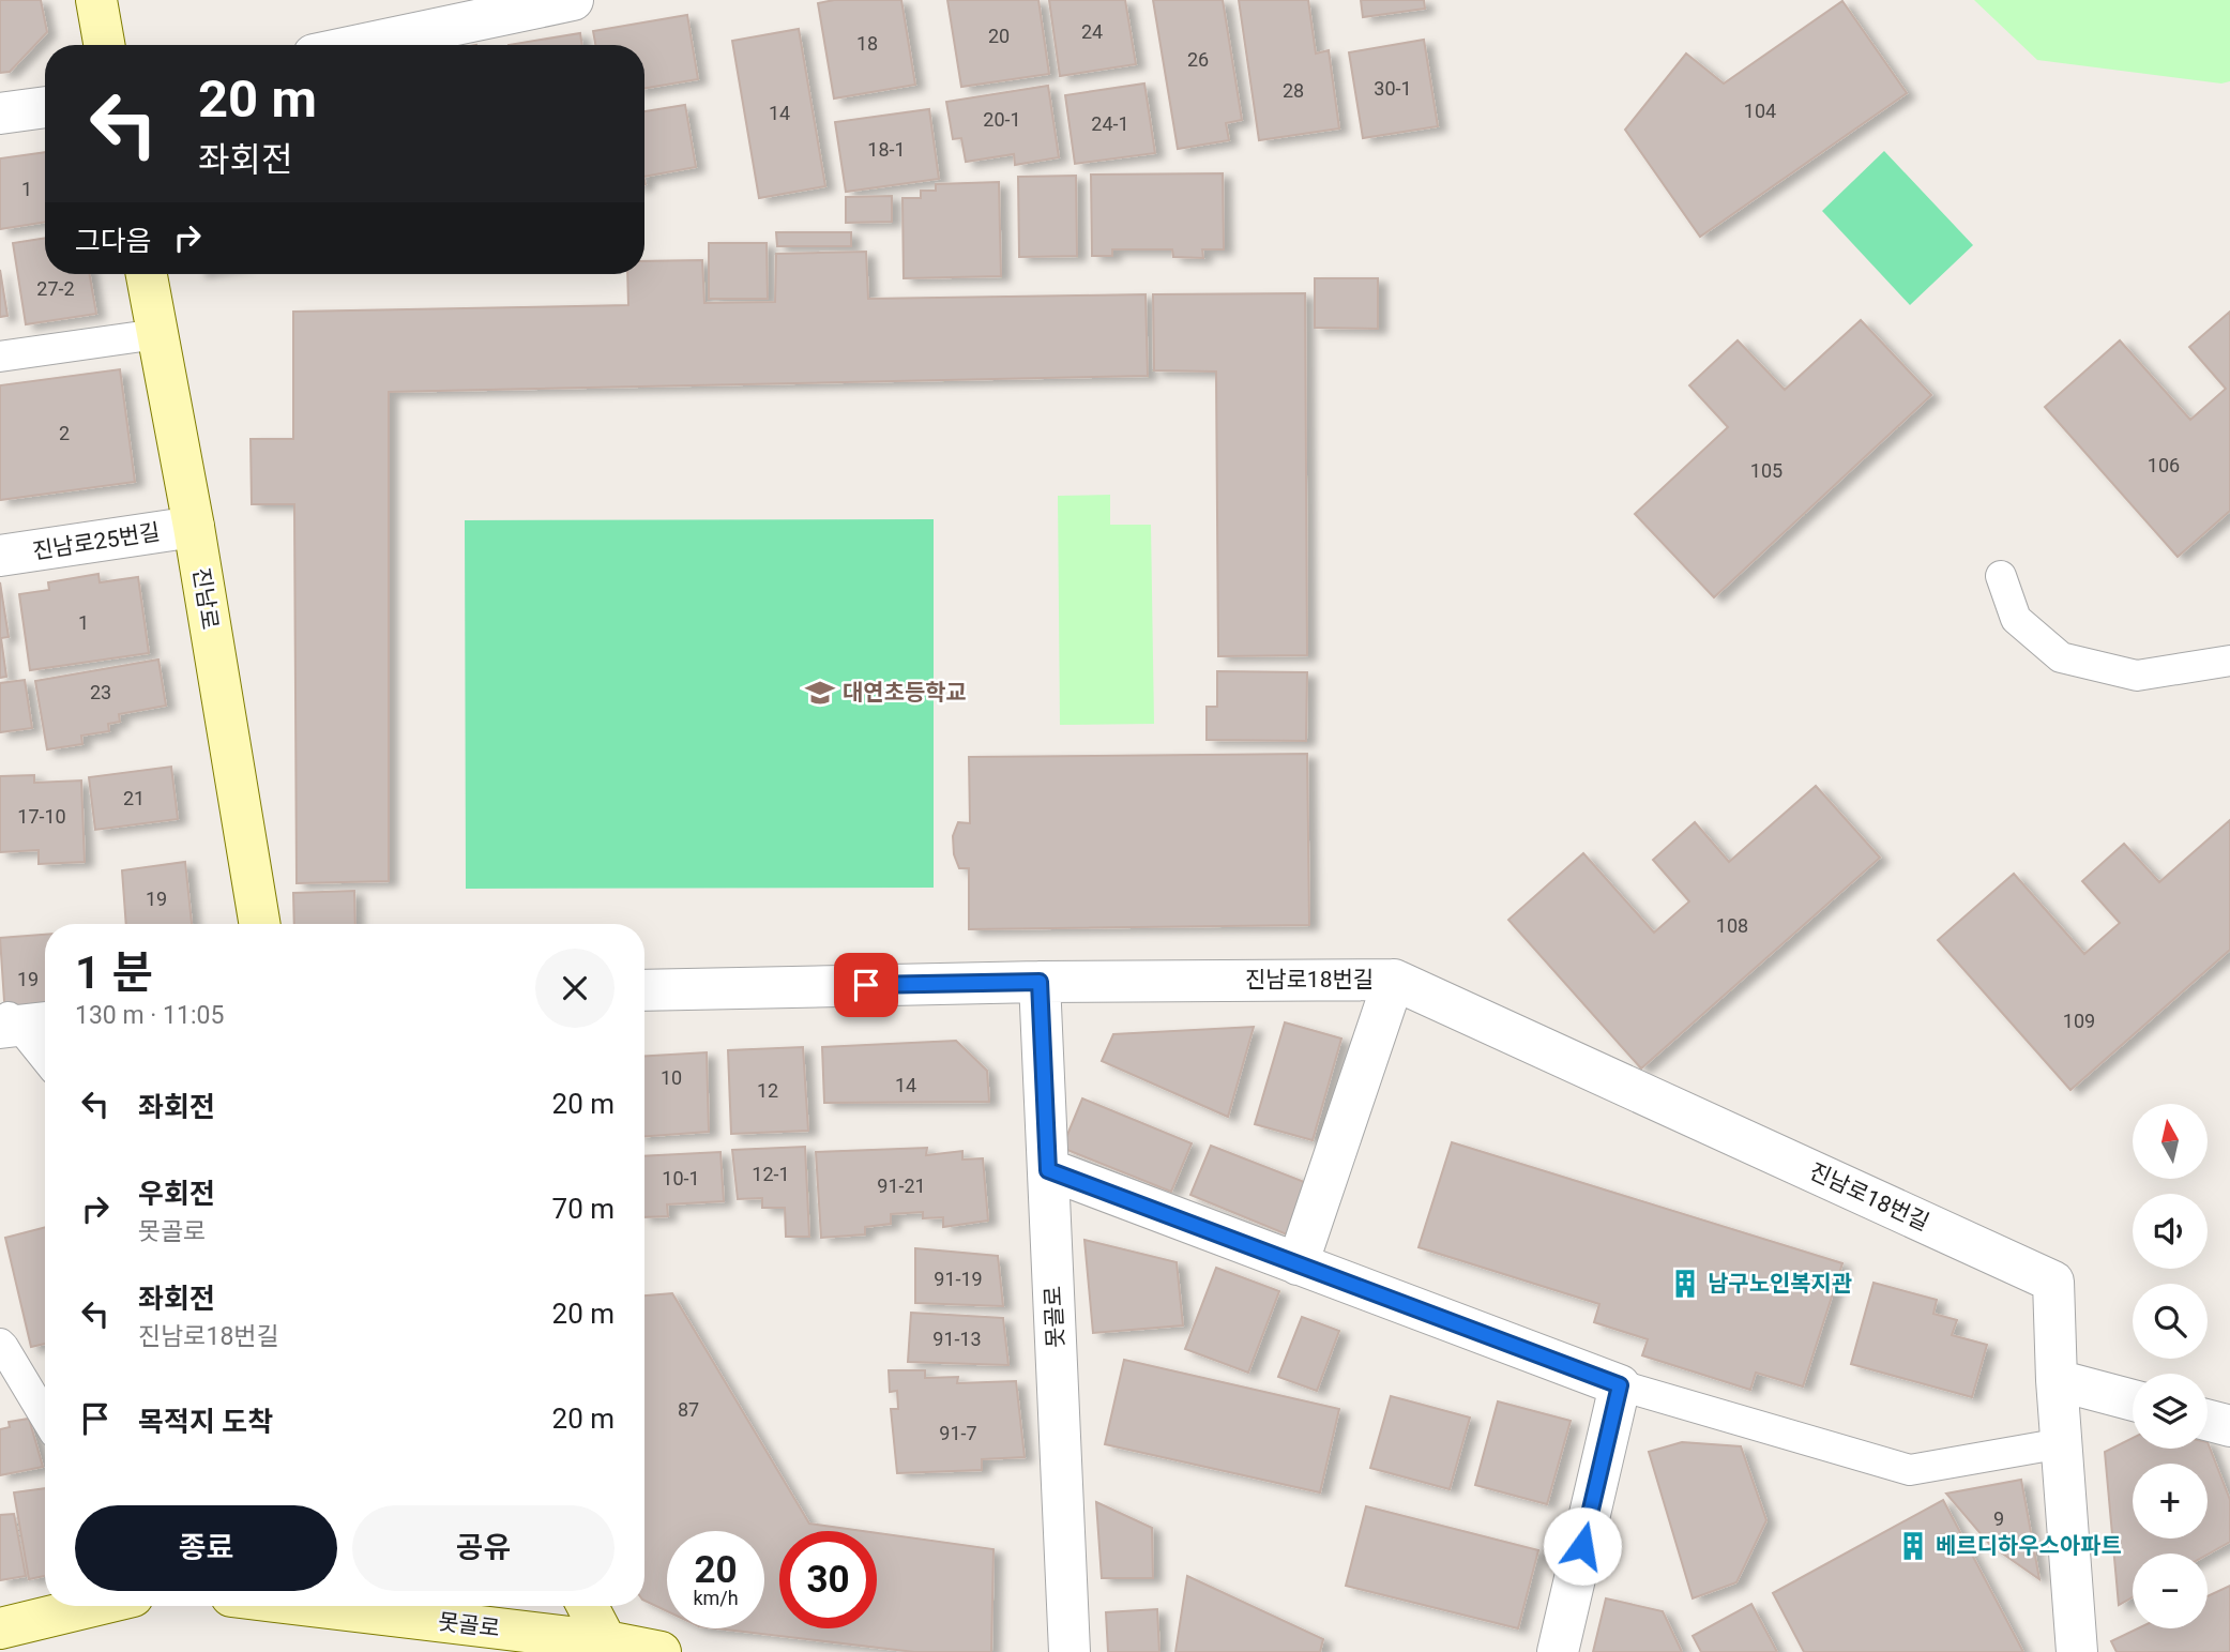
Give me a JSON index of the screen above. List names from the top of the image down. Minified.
{"streets":{"main road":["진남로","못골로"],"street":["진남로25번길","진남로18번길"]},"crossings":[["진남로25번길","진남로"],["진남로18번길","못골로"]],"places":{"school or university":["대연초등학교"],"building":["남구노인복지관","베르디하우스아파트"]},"house_numbers":["24","20","18","26","30-1","28","104","14","20-1","24-1","18-1","1","27-2","2","106","105","1","23","21","17-10","19","108","19","109","10","14","12","12-1","10-1","91-21","91-19","91-13","87","91-7","9"],"north":"top","page":{"turn":["20 m","좌회전"],"then":"그다음","heading":["1 분","130 m · 11:05"],"list":[{"name":"좌회전","value":"20 m"},{"name":"우회전","note":"못골로","value":"70 m"},{"name":"좌회전","note":"진남로18번길","value":"20 m"},{"name":"목적지 도착","value":"20 m"}],"map_buttons":["+","−"],"buttons":["종료","공유"],"speed":"20 km/h","limit":"30"}}
